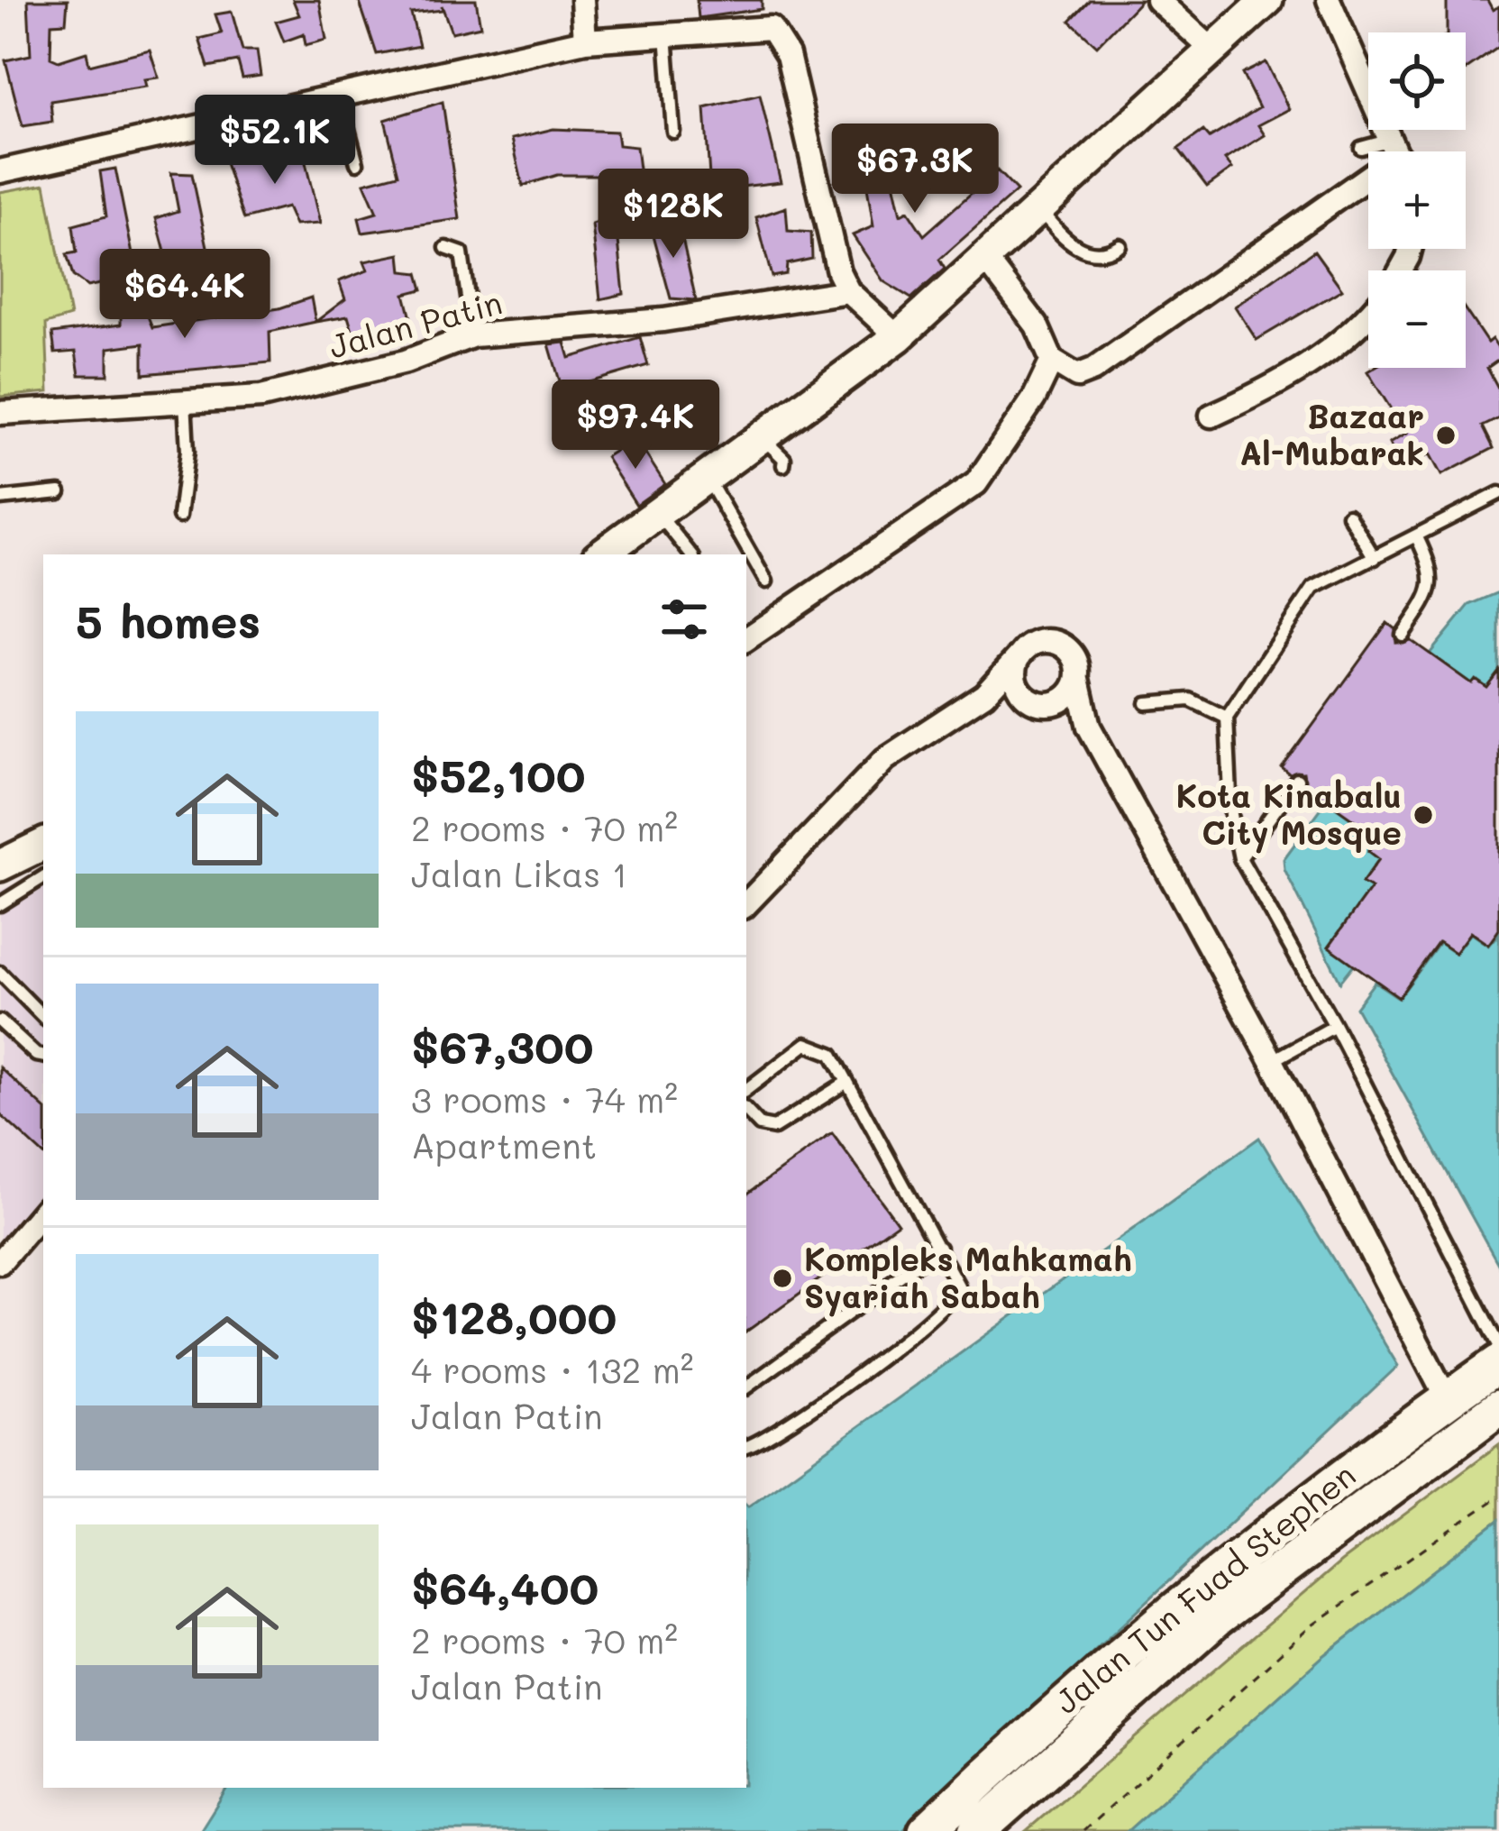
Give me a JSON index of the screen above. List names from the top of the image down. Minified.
{"streets":{"highway":["Jalan Tun Fuad Stephen"],"street":["Jalan Patin"]},"places":["Bazaar Al-Mubarak","Kota Kinabalu City Mosque","Kompleks Mahkamah Syariah Sabah"],"page":{"map_buttons":["+","−"],"price":["$52.1K","$67.3K","$128K","$64.4K","$97.4K"],"heading":"5 homes","list":[{"name":"$52,100","note":"2 rooms · 70 m² · Jalan Likas 1"},{"name":"$67,300","note":"3 rooms · 74 m² · Apartment"},{"name":"$128,000","note":"4 rooms · 132 m² · Jalan Patin"},{"name":"$64,400","note":"2 rooms · 70 m² · Jalan Patin"}]}}
